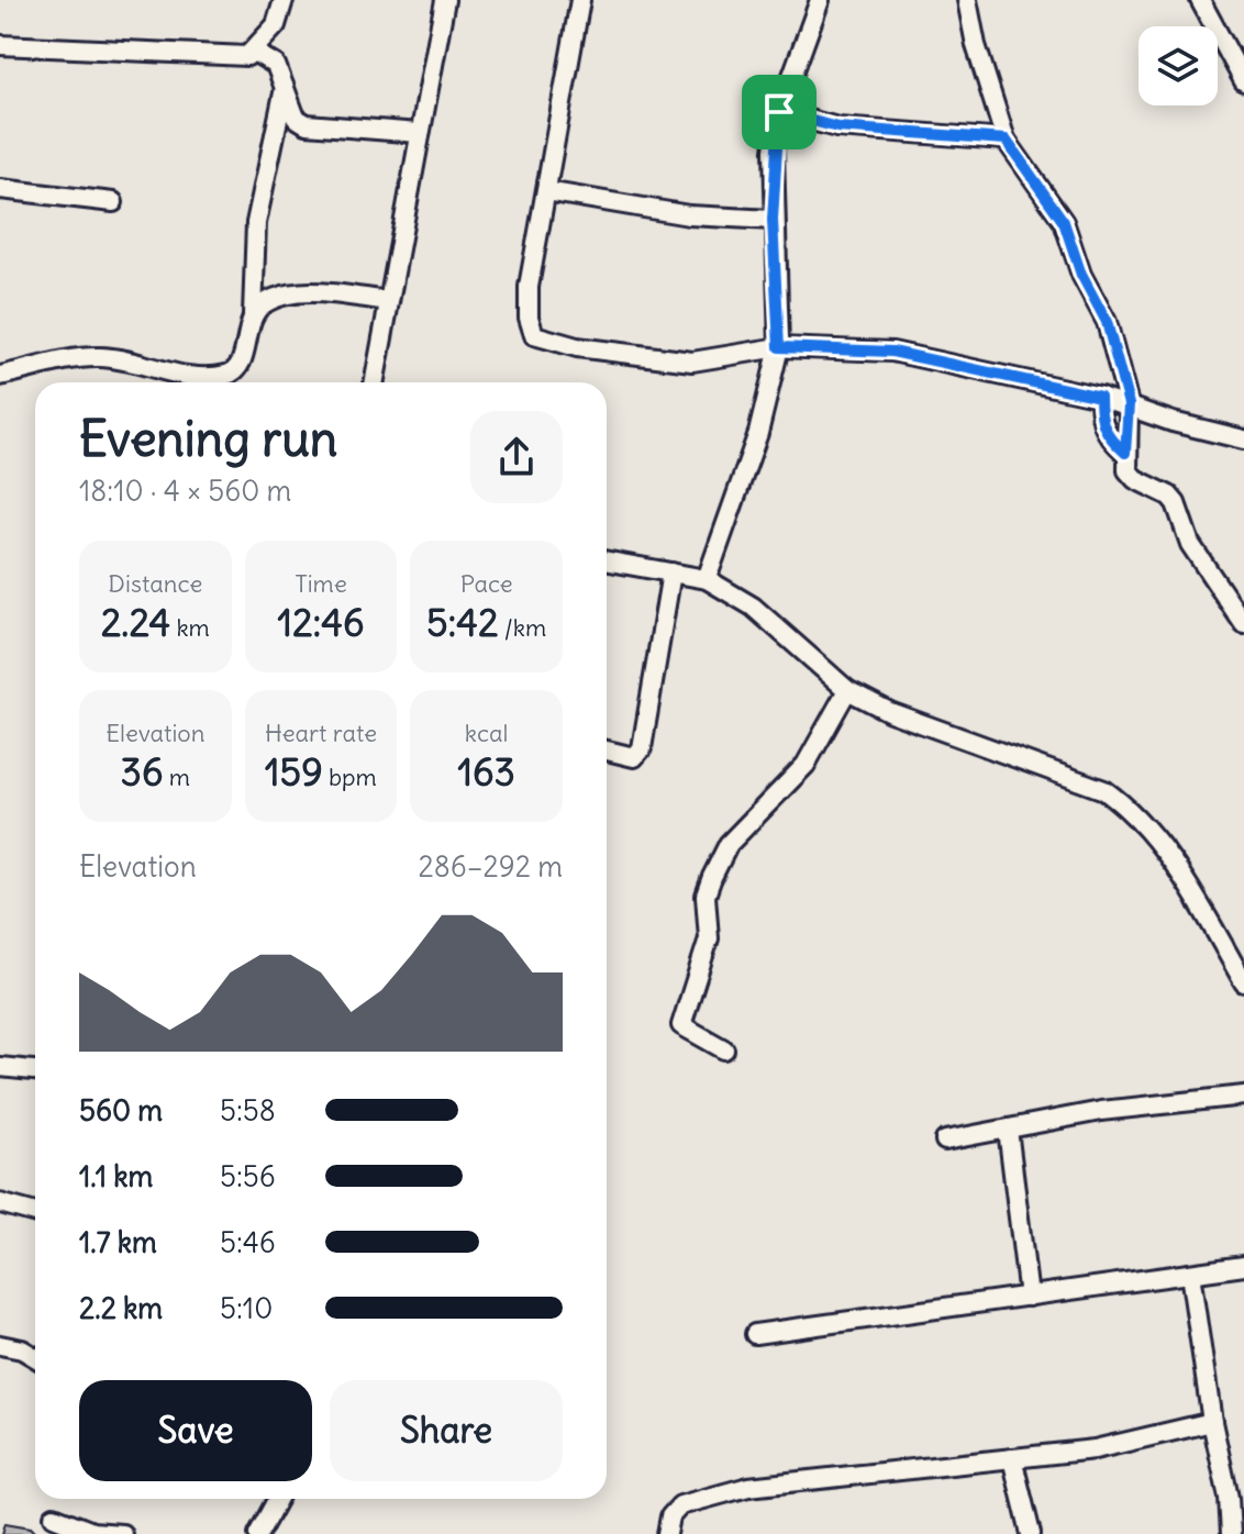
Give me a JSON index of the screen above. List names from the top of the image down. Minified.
{"page":{"heading":["Evening run","18:10 · 4 × 560 m"],"stats":[["Distance","2.24 km"],["Time","12:46"],["Pace","5:42 /km"],["Elevation","36 m"],["Heart rate","159 bpm"],["kcal","163"]],"chart":["Elevation","286–292 m"],"list":[{"name":"560 m","note":"5:58"},{"name":"1.1 km","note":"5:56"},{"name":"1.7 km","note":"5:46"},{"name":"2.2 km","note":"5:10"}],"buttons":["Save","Share"]}}
